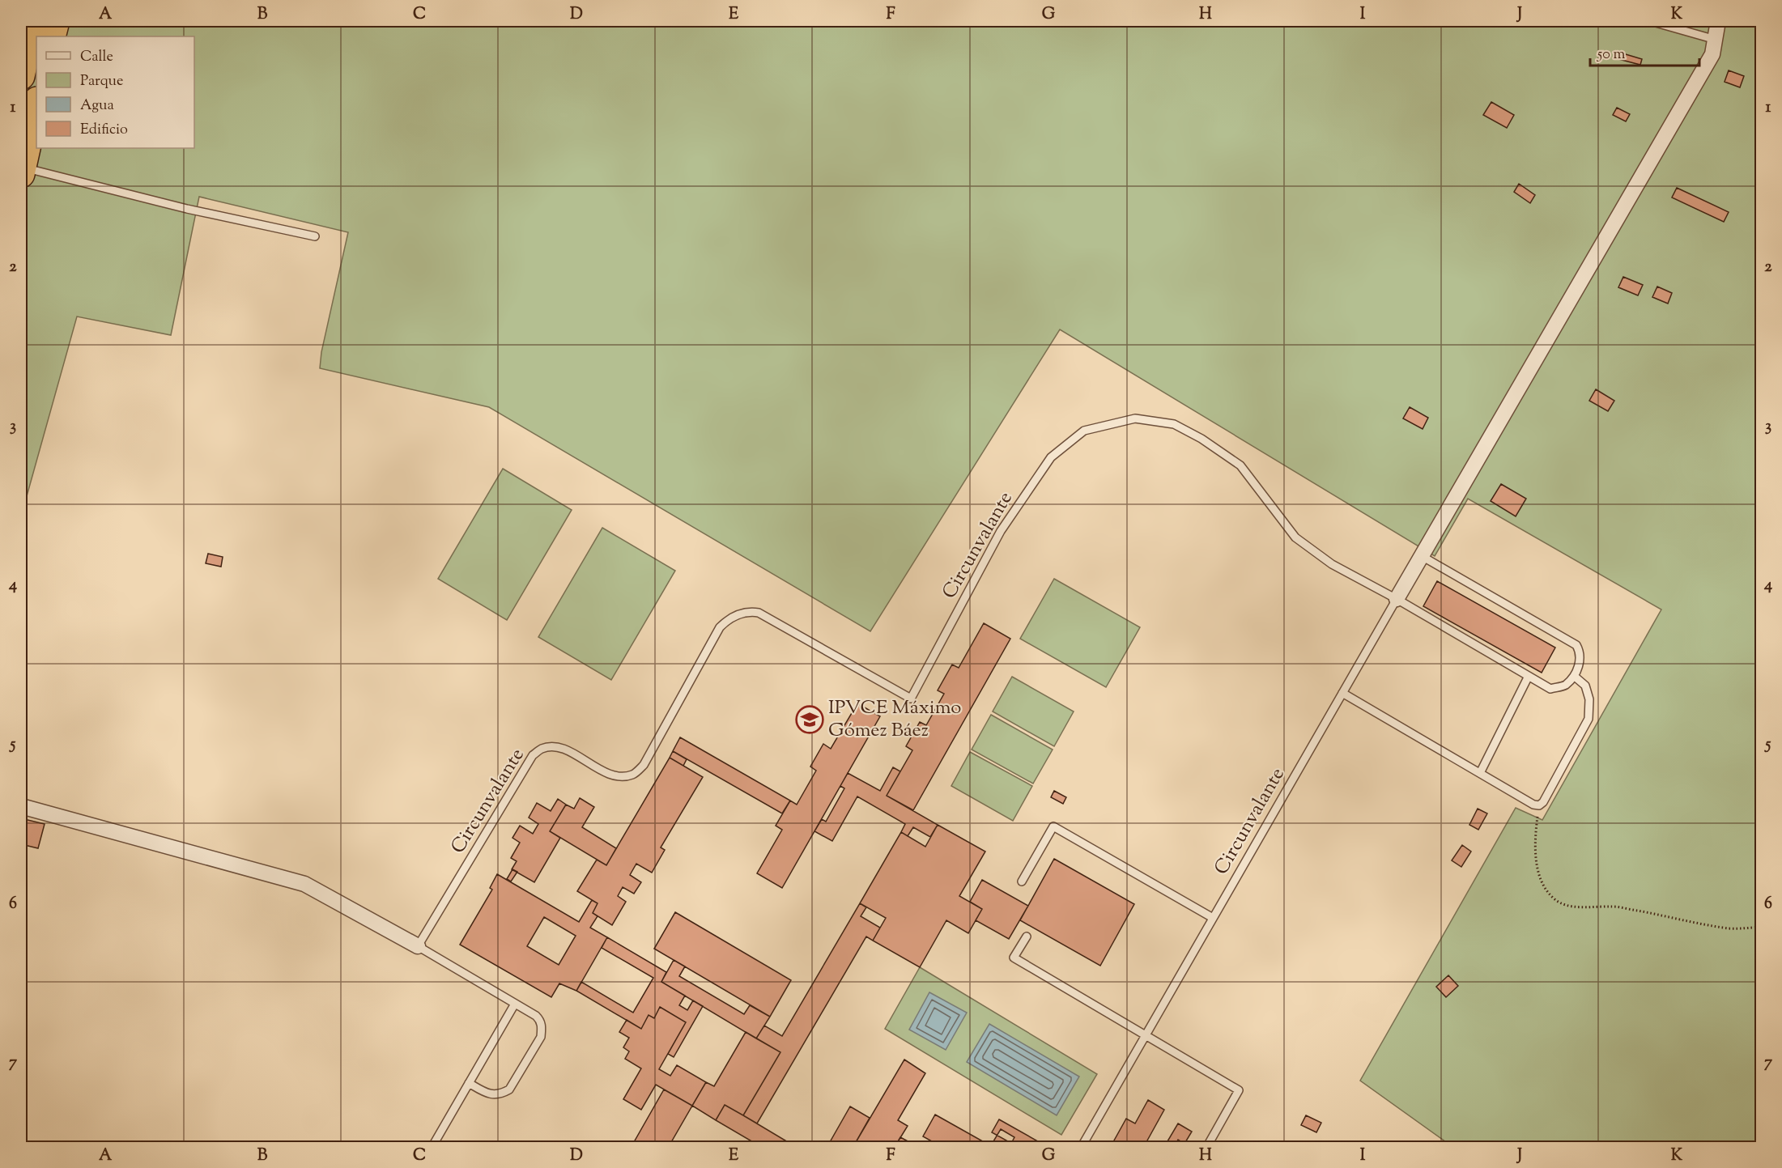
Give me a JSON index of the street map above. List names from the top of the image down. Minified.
{"streets":{"lane":["Circunvalante"]},"places":{"school or university":["IPVCE Máximo Gómez Báez"]},"legend":["Calle","Parque","Agua","Edificio"],"scale_bar":"50 m","grid":{"columns":["A","B","C","D","E","F","G","H","I","J","K"],"rows":["1","2","3","4","5","6","7"]}}
